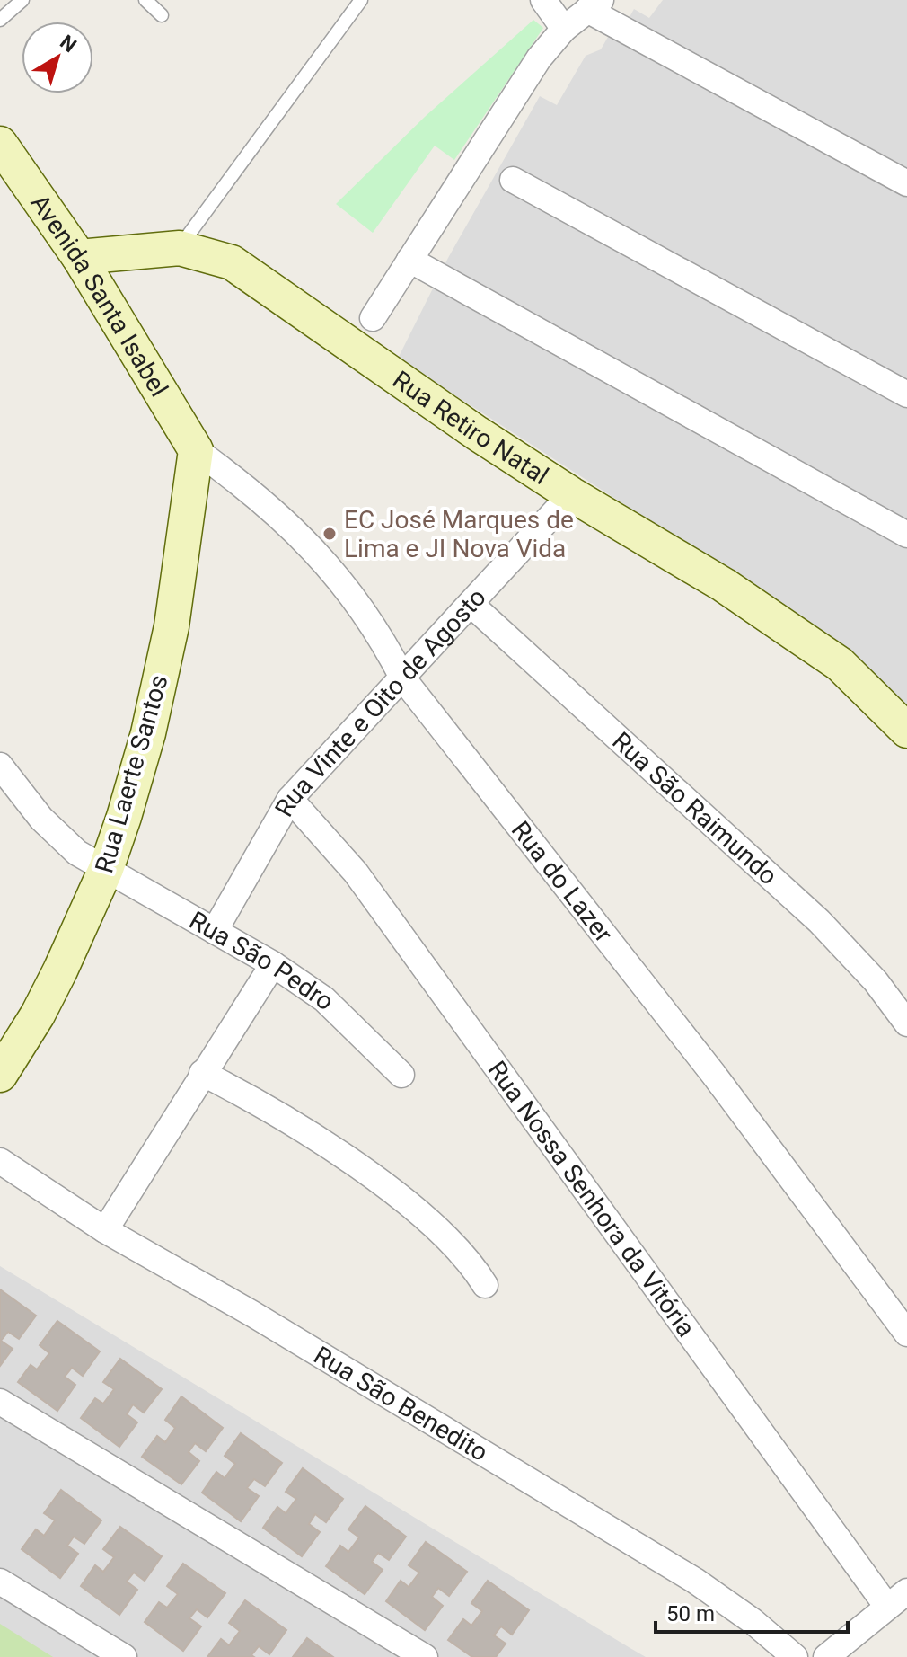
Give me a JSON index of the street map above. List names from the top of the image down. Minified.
{"streets":{"street":["Avenida Santa Isabel","Rua Retiro Natal","Rua Vinte e Oito de Agosto","Rua Laerte Santos","Rua São Raimundo","Rua do Lazer","Rua São Pedro","Rua Nossa Senhora da Vitória","Rua São Benedito"]},"crossings":[["Avenida Santa Isabel","Rua Retiro Natal"],["Avenida Santa Isabel","Rua Laerte Santos"],["Avenida Santa Isabel","Rua do Lazer"],["Rua Retiro Natal","Rua Vinte e Oito de Agosto"],["Rua Vinte e Oito de Agosto","Rua São Raimundo"],["Rua Vinte e Oito de Agosto","Rua do Lazer"],["Rua Vinte e Oito de Agosto","Rua São Pedro"],["Rua Vinte e Oito de Agosto","Rua Nossa Senhora da Vitória"],["Rua Laerte Santos","Rua do Lazer"],["Rua Laerte Santos","Rua São Pedro"]],"places":["EC José Marques de Lima e JI Nova Vida"],"scale_bar":"50 m","north":"top right"}
